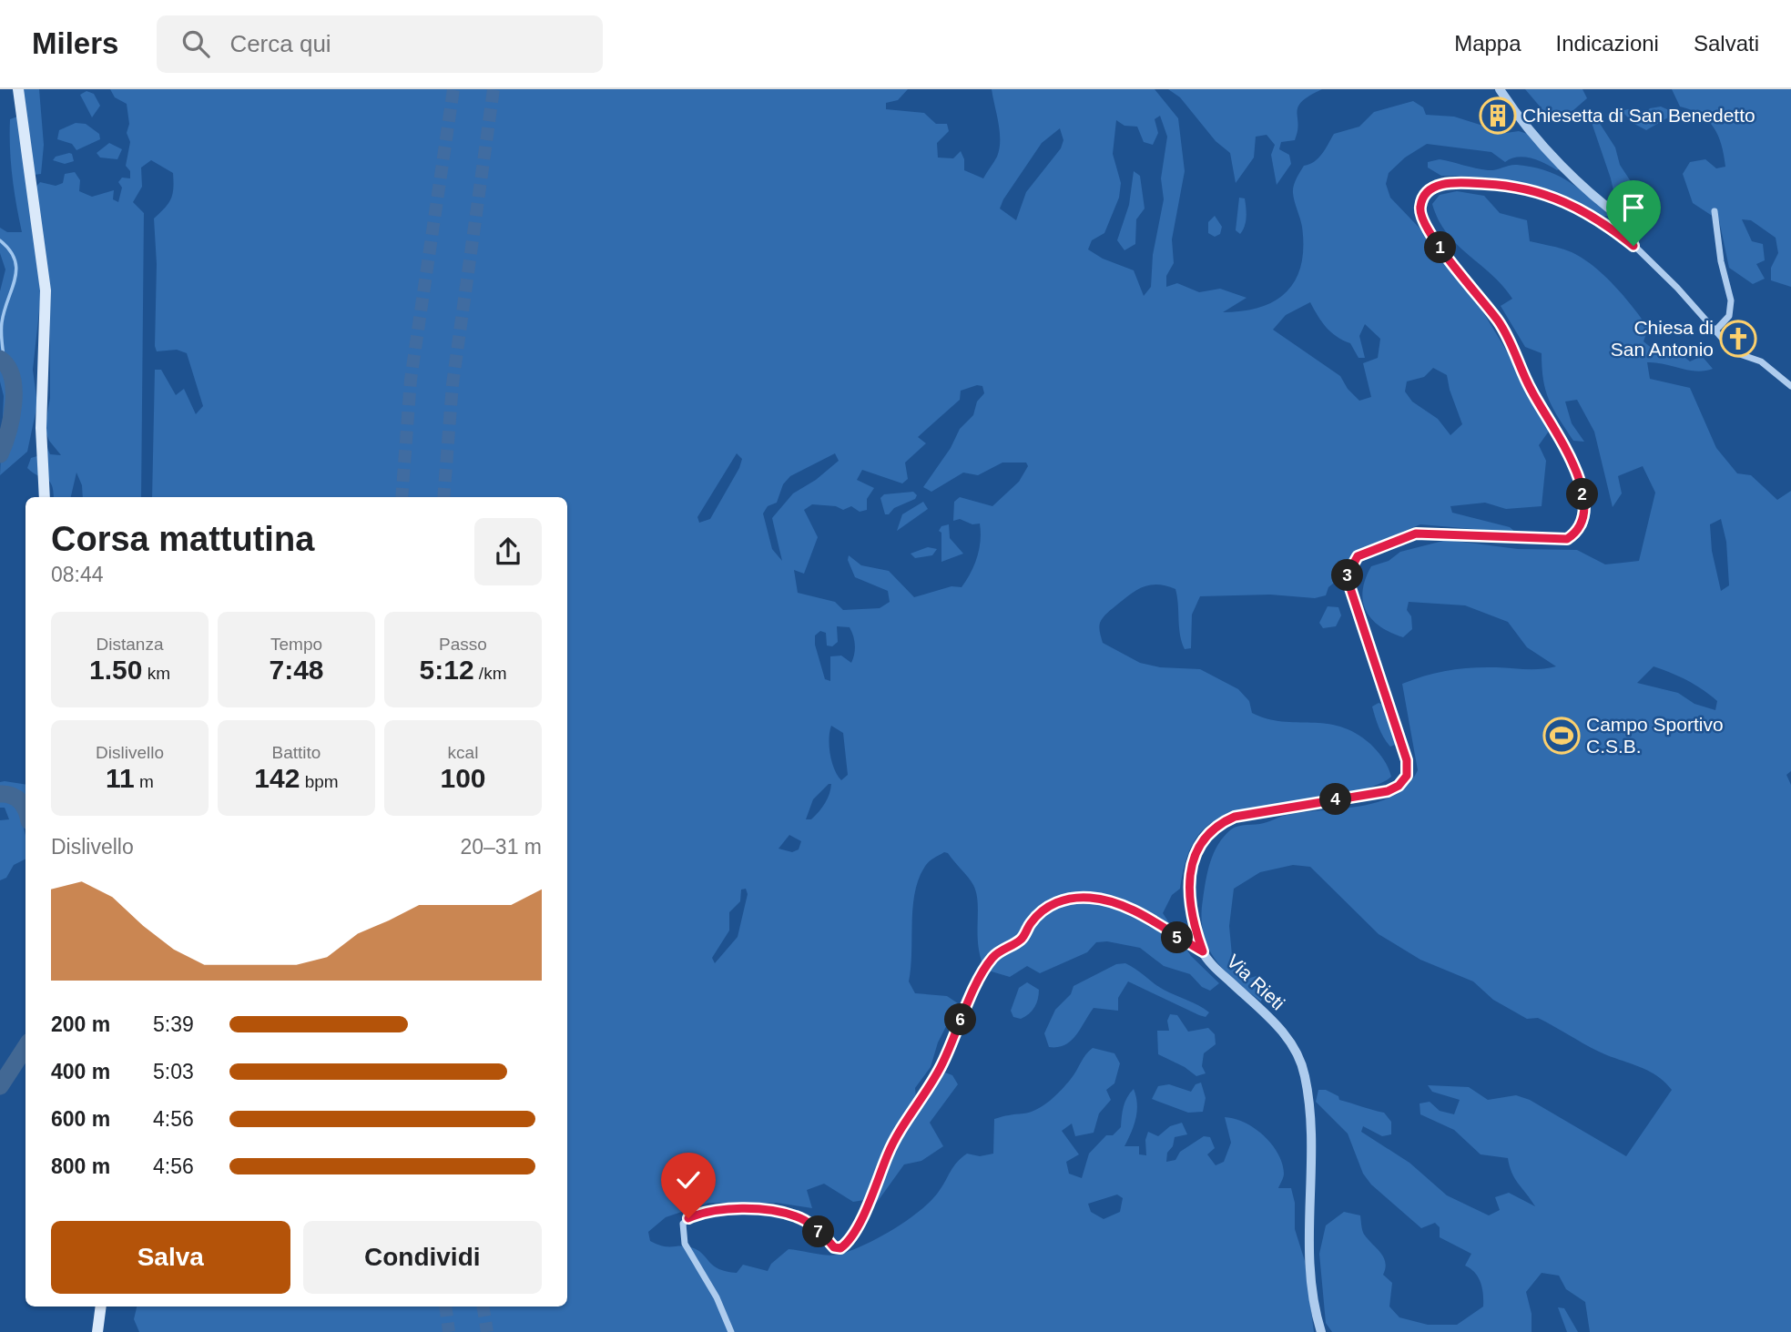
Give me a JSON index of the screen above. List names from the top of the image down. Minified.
{"streets":{"street":["Via Rieti"]},"places":{"building":["Chiesetta di San Benedetto"],"church":["Chiesa di San Antonio"],"sports":["Campo Sportivo C.S.B."]},"page":{"header":"Milers","search":"Cerca qui","nav":["Mappa","Indicazioni","Salvati"],"pins":["1","2","3","4","5","6","7"],"heading":["Corsa mattutina","08:44"],"stats":[["Distanza","1.50 km"],["Tempo","7:48"],["Passo","5:12 /km"],["Dislivello","11 m"],["Battito","142 bpm"],["kcal","100"]],"chart":["Dislivello","20–31 m"],"list":[{"name":"200 m","note":"5:39"},{"name":"400 m","note":"5:03"},{"name":"600 m","note":"4:56"},{"name":"800 m","note":"4:56"}],"buttons":["Salva","Condividi"]}}
